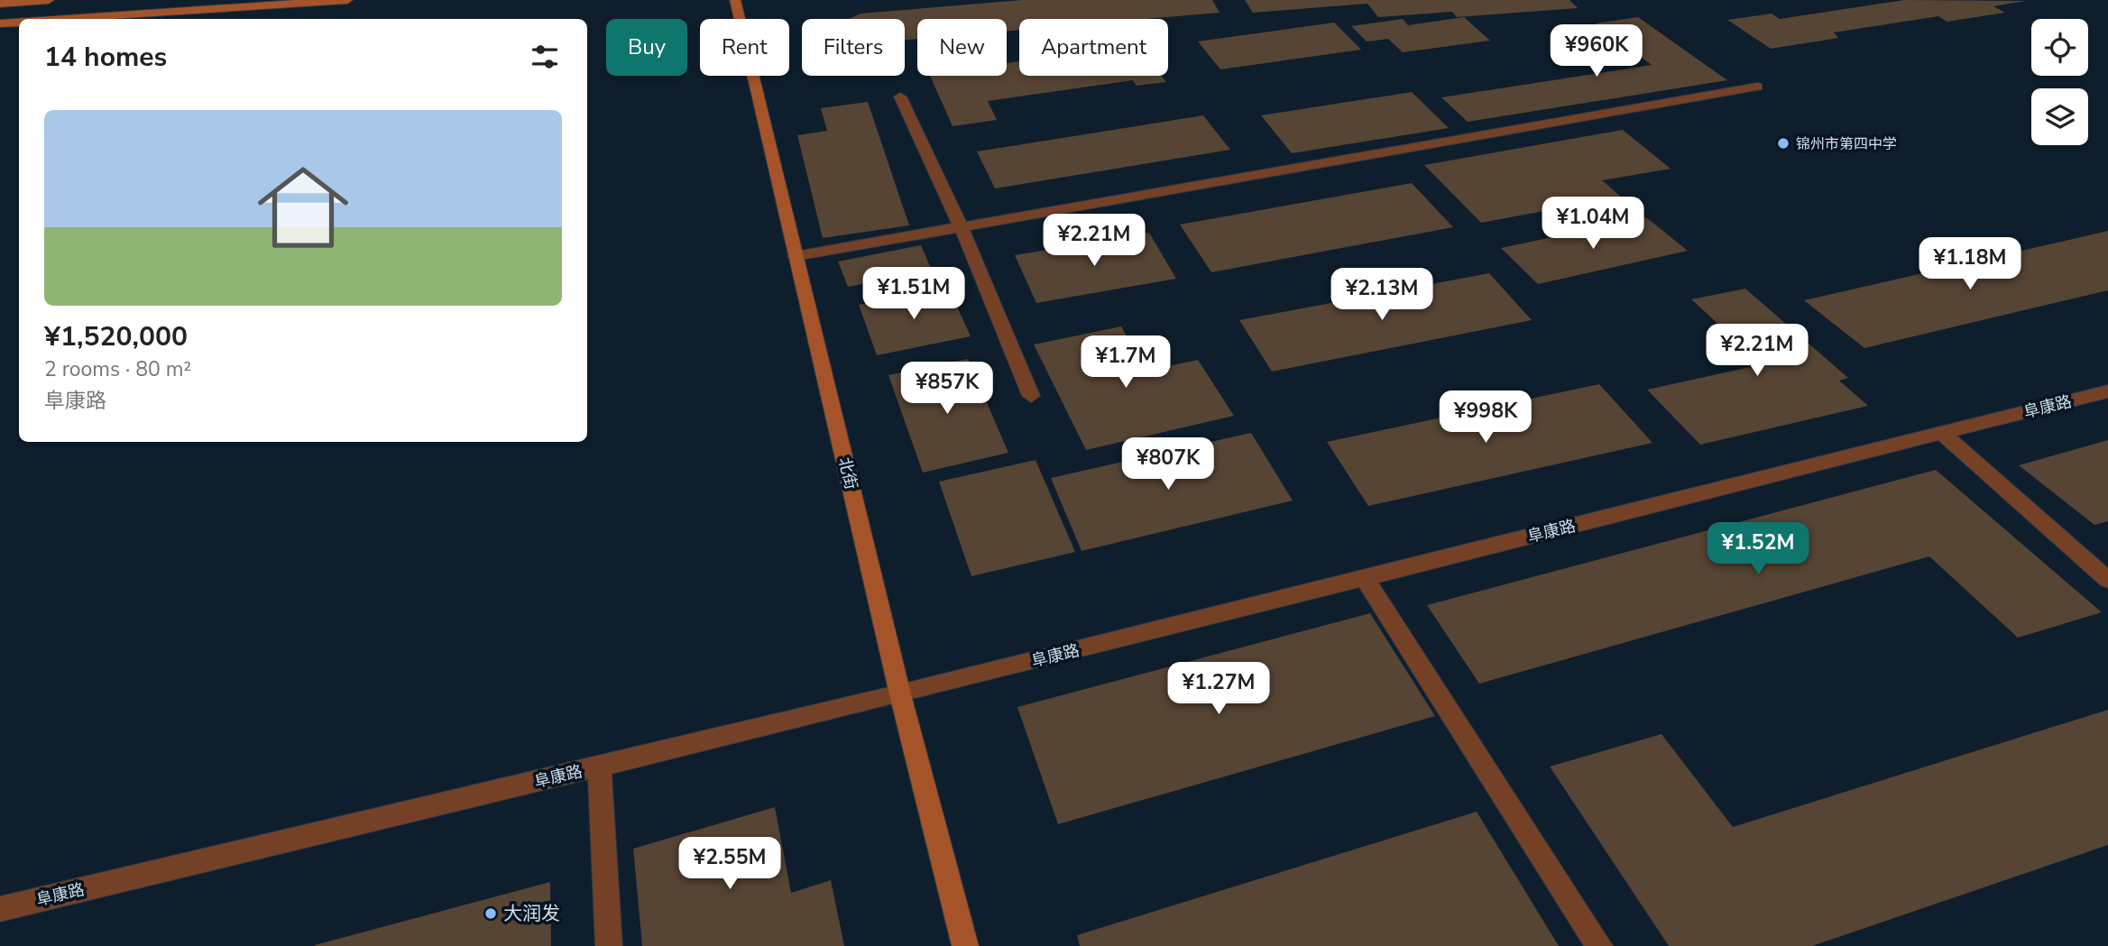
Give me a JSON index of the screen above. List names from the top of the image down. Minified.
{"streets":{"street":["阜康路","北街"]},"crossings":[["阜康路","北街"]],"places":["锦州市第四中学","大润发"],"page":{"chip":["Buy","Rent","Filters","New","Apartment"],"heading":"14 homes","price":["¥960K","¥1.04M","¥2.21M","¥1.18M","¥1.51M","¥2.13M","¥2.21M","¥1.7M","¥857K","¥998K","¥807K","¥1.52M","¥1.27M","¥2.55M"],"list":[{"name":"¥1,520,000","note":"2 rooms · 80 m² · 阜康路"}]}}
